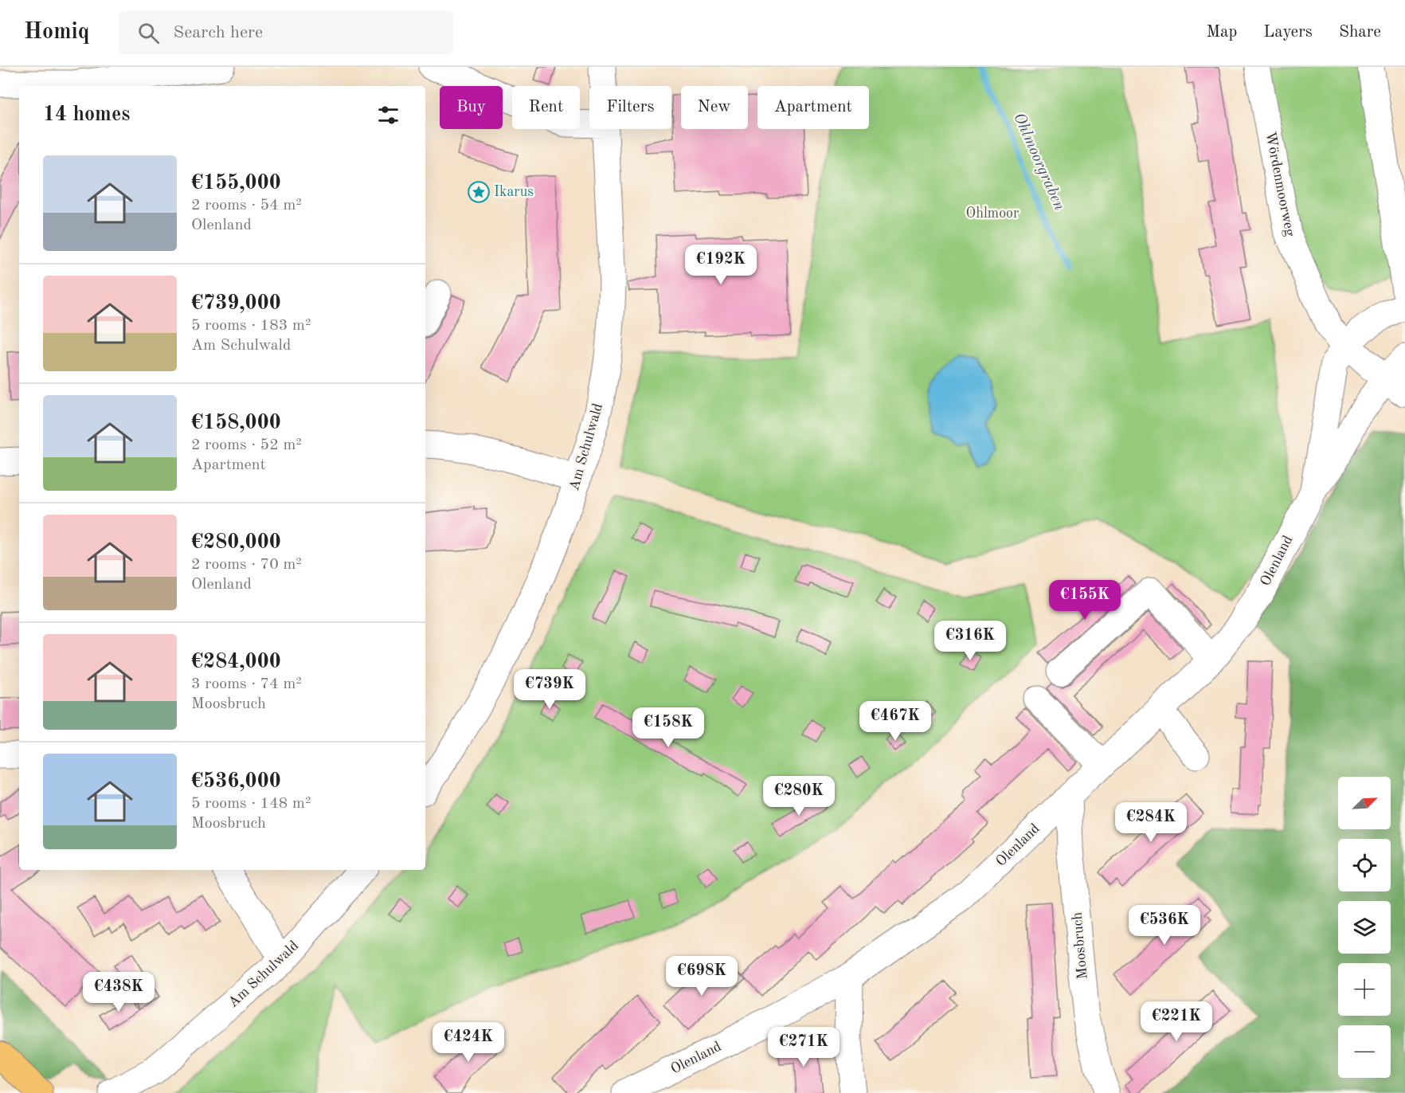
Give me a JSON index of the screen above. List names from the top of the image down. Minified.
{"streets":{"street":["Wördenmoorweg","Am Schulwald","Olenland","Moosbruch"]},"crossings":[["Wördenmoorweg","Olenland"],["Olenland","Moosbruch"]],"water":["Ohlmoorgraben"],"parks":["Ohlmoor"],"places":{"place":["Ikarus"]},"north":"top right","page":{"header":"Homiq","search":"Search here","nav":["Map","Layers","Share"],"chip":["Buy","Rent","Filters","New","Apartment"],"heading":"14 homes","list":[{"name":"€155,000","note":"2 rooms · 54 m² · Olenland"},{"name":"€739,000","note":"5 rooms · 183 m² · Am Schulwald"},{"name":"€158,000","note":"2 rooms · 52 m² · Apartment"},{"name":"€280,000","note":"2 rooms · 70 m² · Olenland"},{"name":"€284,000","note":"3 rooms · 74 m² · Moosbruch"},{"name":"€536,000","note":"5 rooms · 148 m² · Moosbruch"}],"price":["€192K","€155K","€316K","€739K","€467K","€158K","€280K","€284K","€536K","€698K","€438K","€221K","€424K","€271K"],"map_buttons":["+","−"]}}
